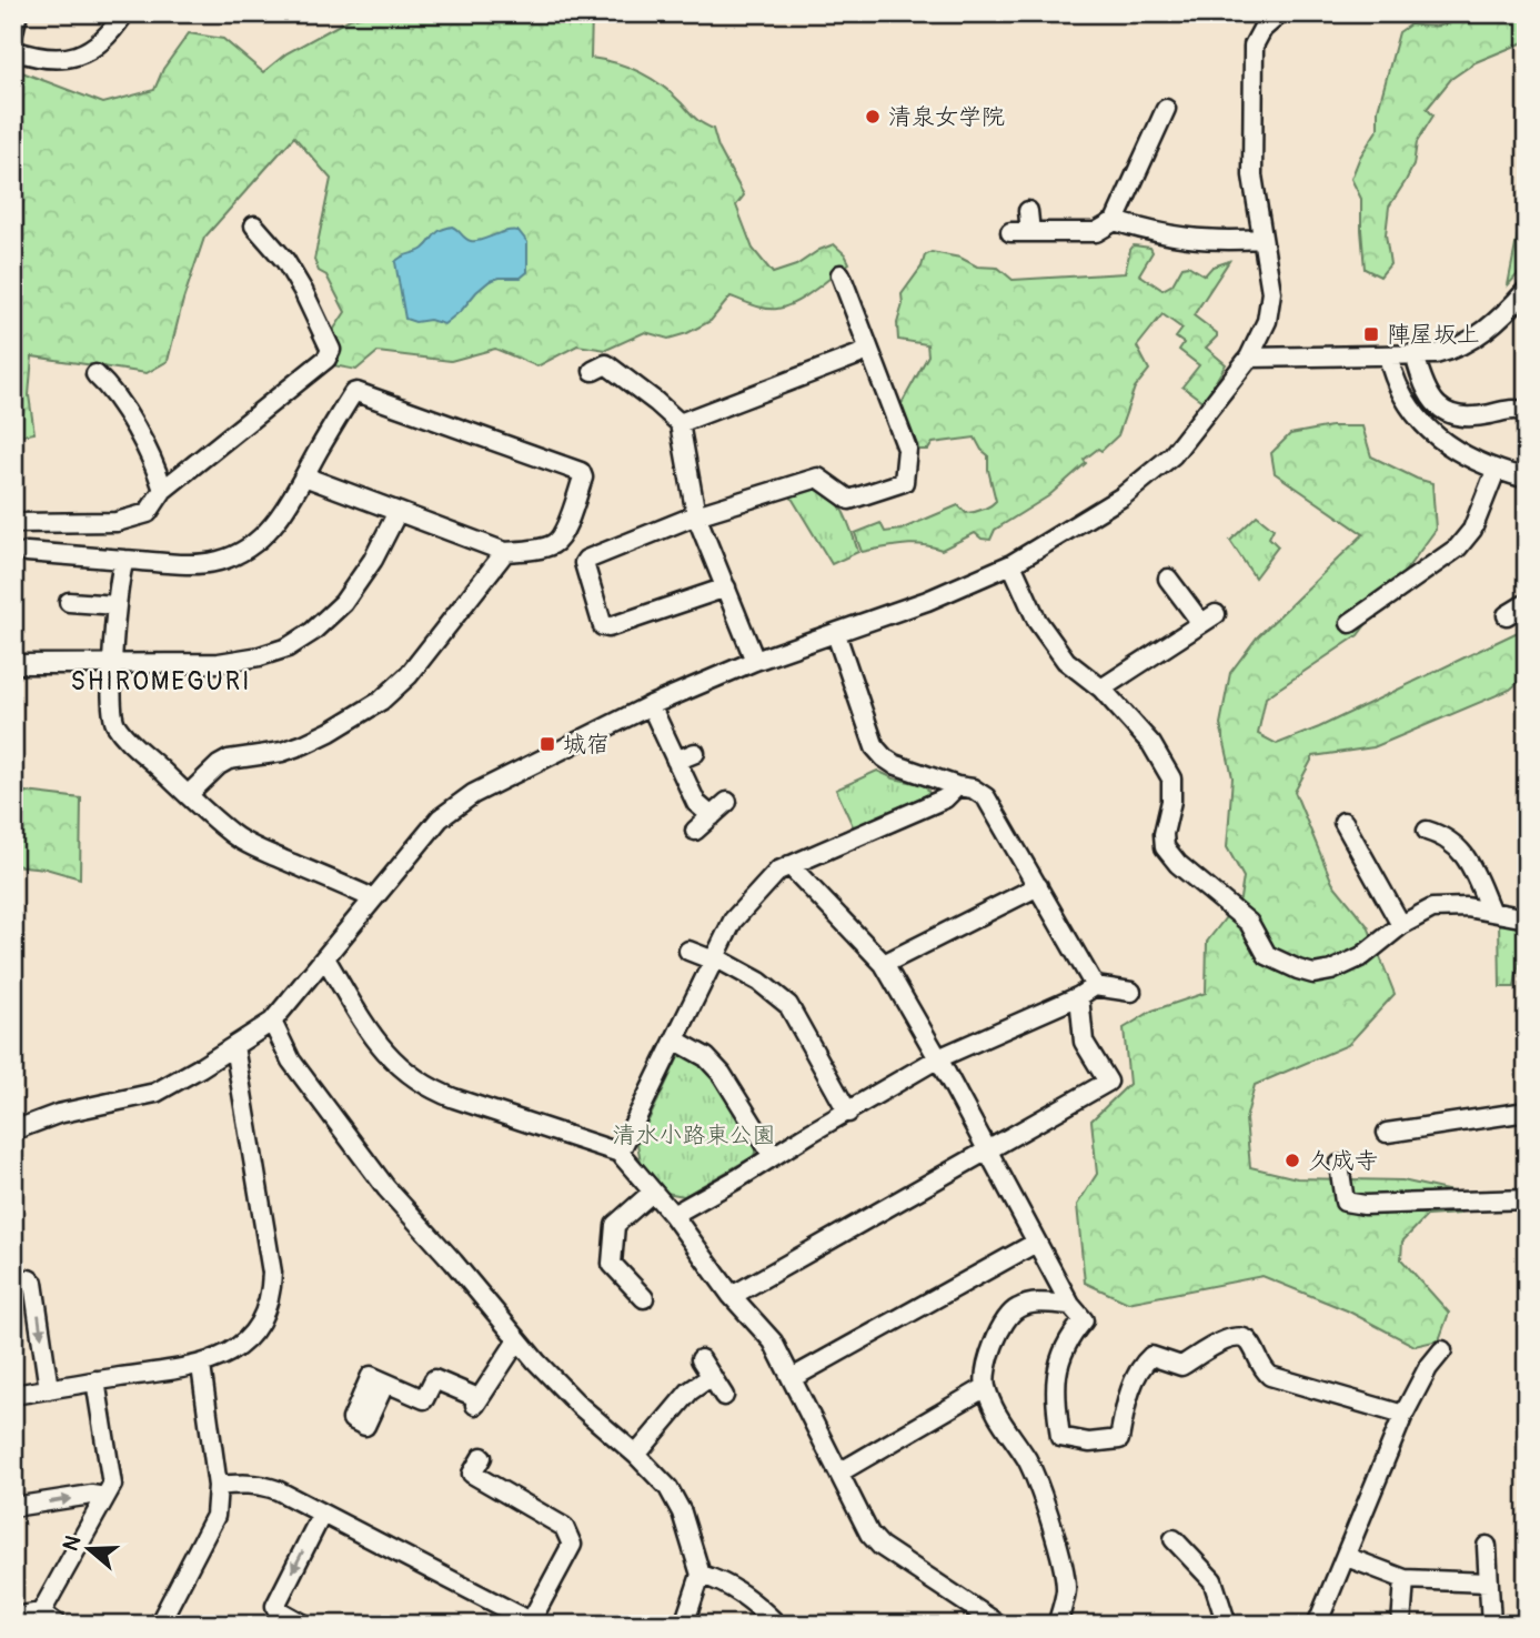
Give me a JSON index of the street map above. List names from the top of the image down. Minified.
{"districts":["SHIROMEGURI"],"parks":["清水小路東公園"],"places":{"other":["清泉女学院","久成寺"],"transit":["陣屋坂上","城宿"]},"north":"left"}
